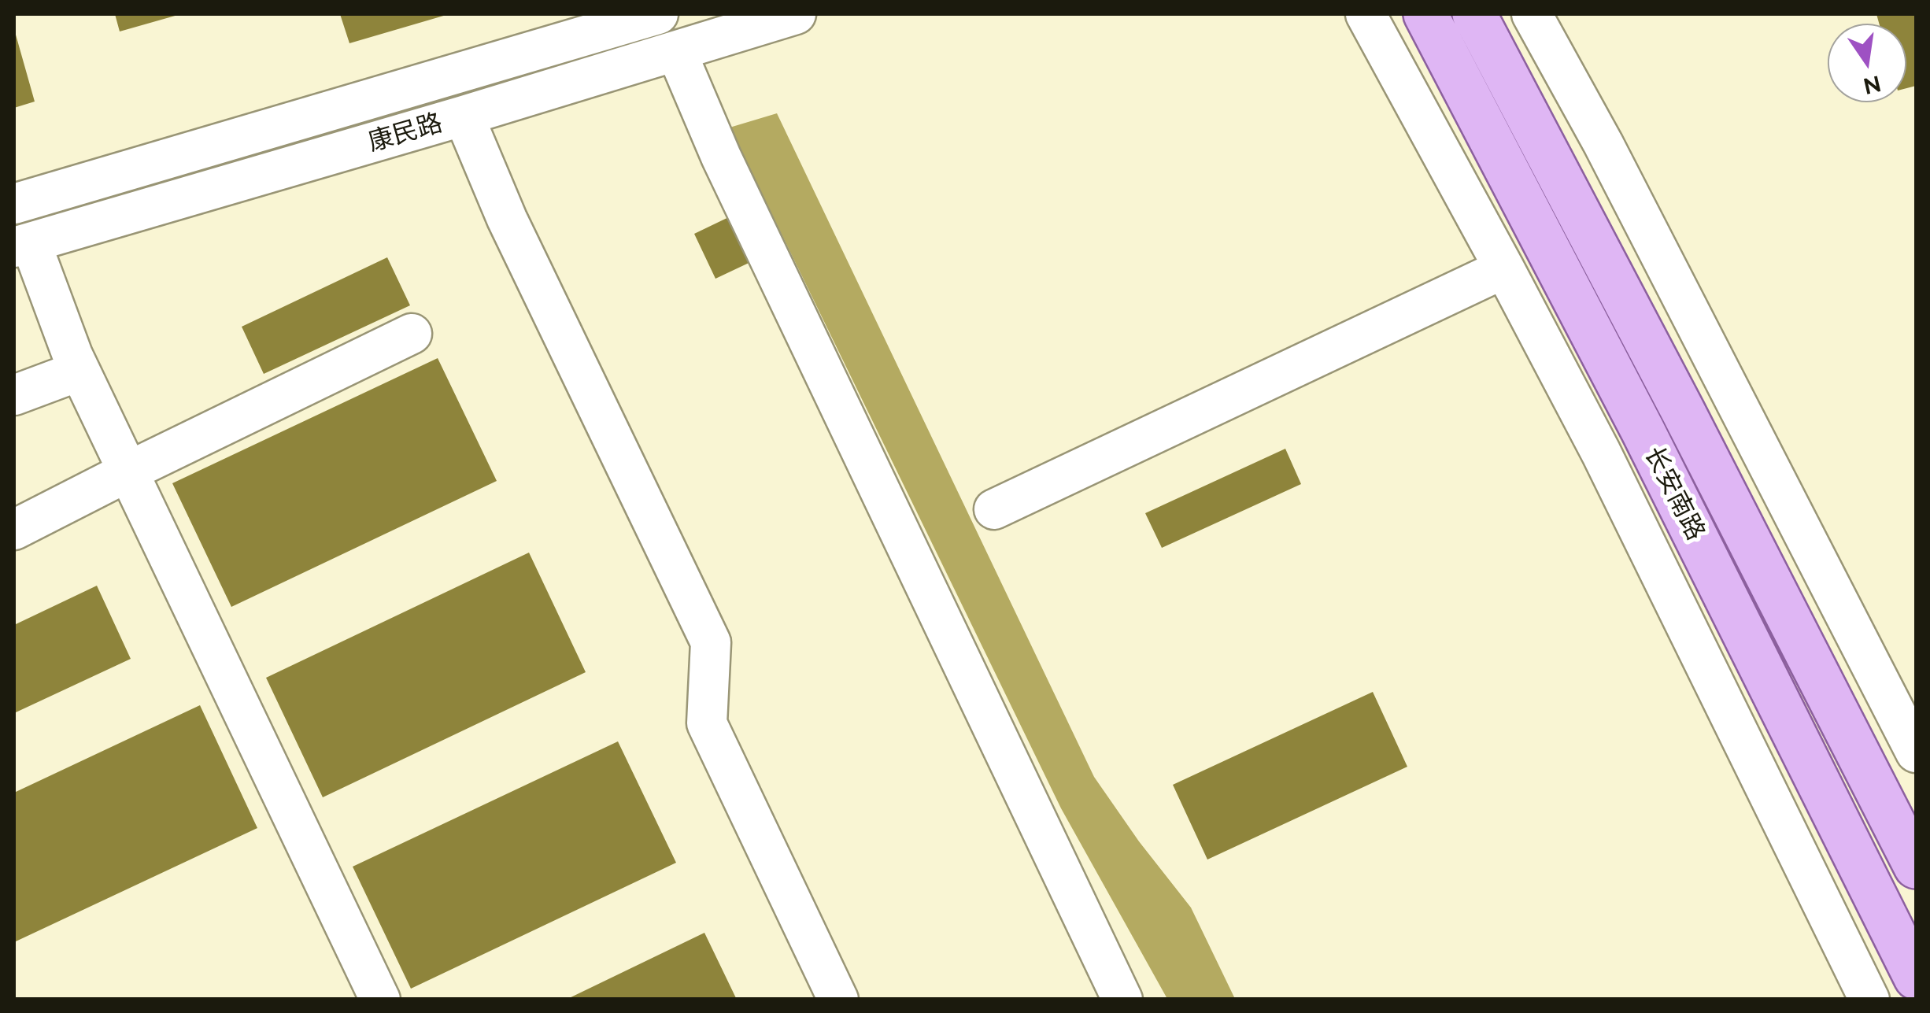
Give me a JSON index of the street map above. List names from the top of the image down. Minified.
{"streets":{"main road":["长安南路"],"street":["康民路"]},"north":"bottom"}
